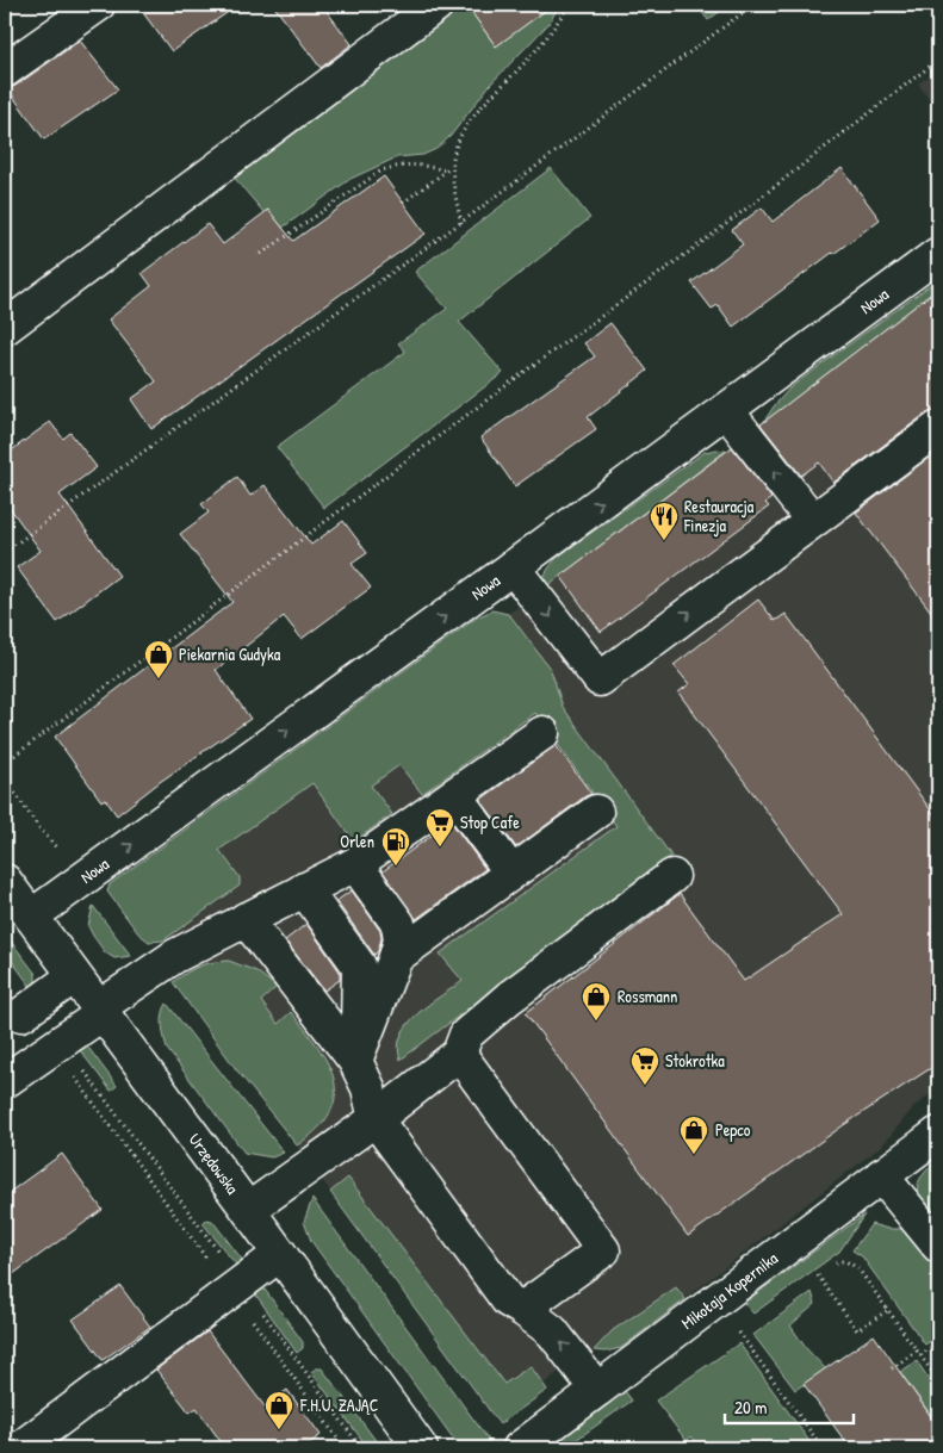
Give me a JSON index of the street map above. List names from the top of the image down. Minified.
{"streets":{"street":["Nowa","Urzędowska","Mikołaja Kopernika"]},"crossings":[["Nowa","Urzędowska"]],"places":{"restaurant":["Restauracja Finezja"],"shop":["Piekarnia Gudyka","Rossmann","Pepco","F.H.U. ZAJĄC"],"supermarket":["Stop Cafe","Stokrotka"],"fuel station":["Orlen"]},"scale_bar":"20 m"}
